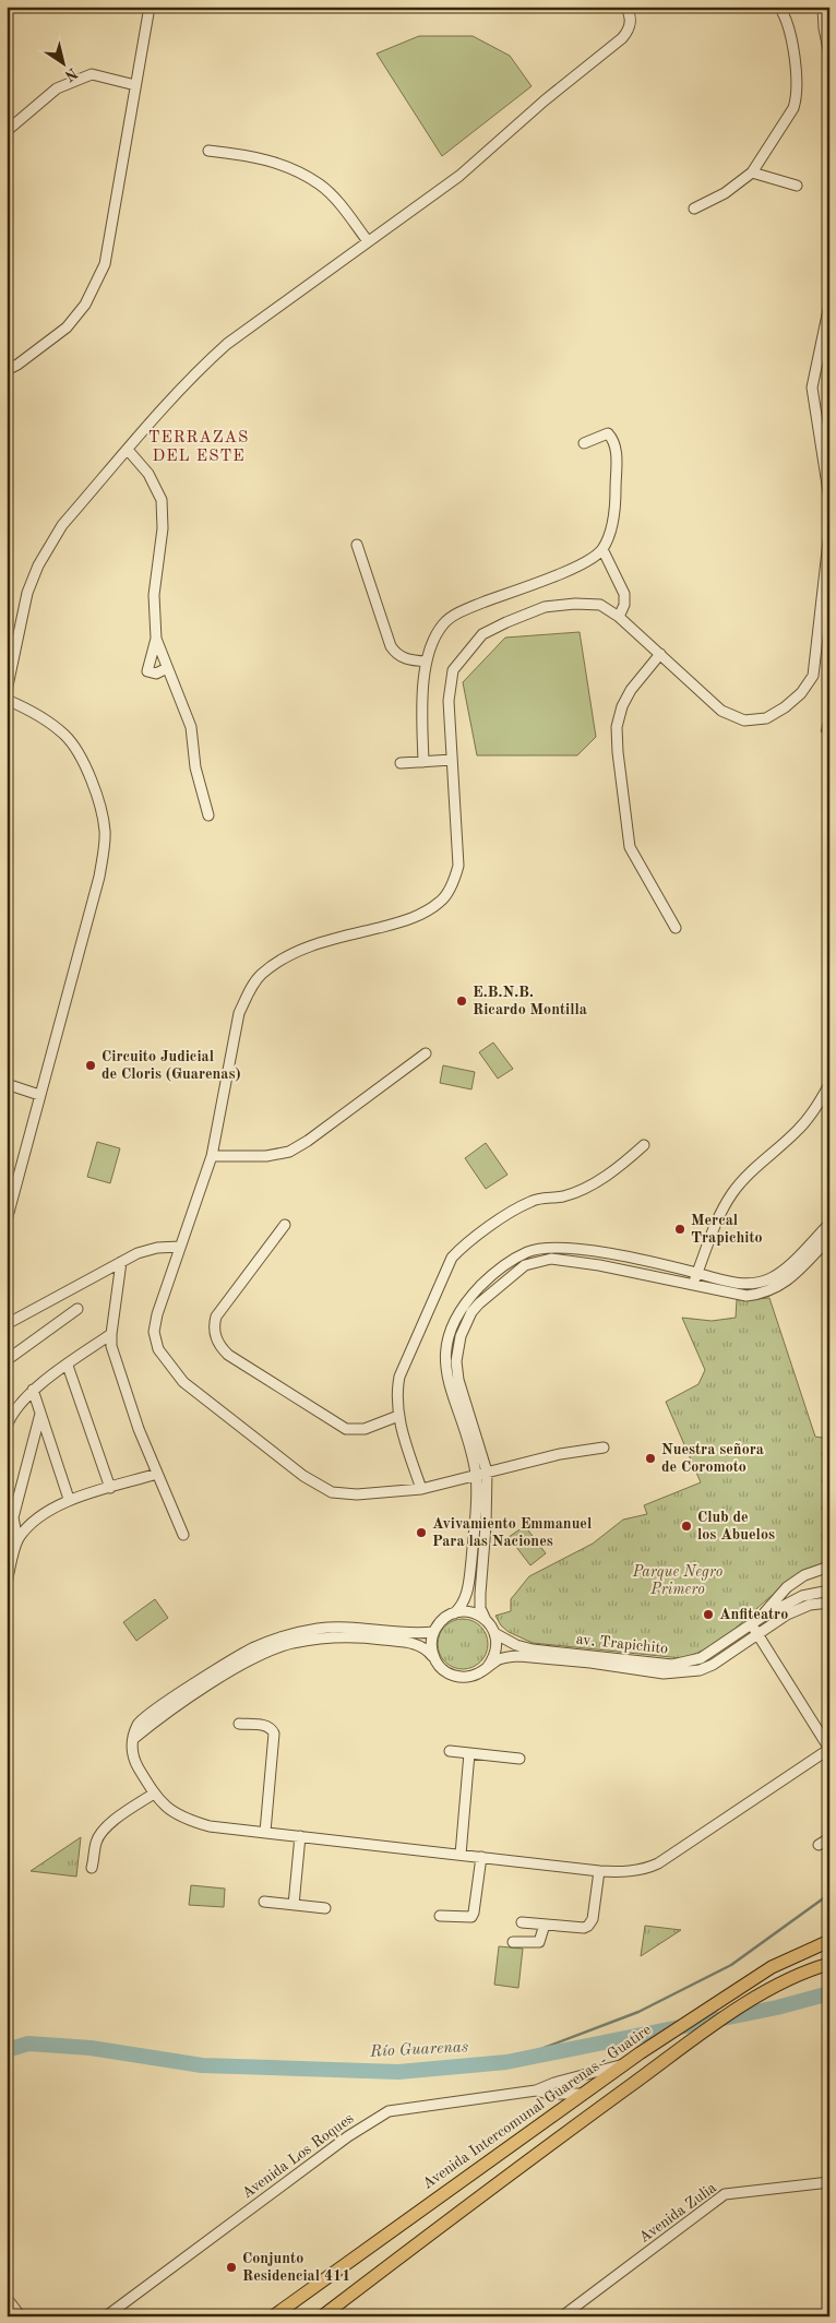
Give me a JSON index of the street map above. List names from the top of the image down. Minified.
{"streets":{"main road":["Avenida Intercomunal Guarenas - Guatire"],"street":["av. Trapichito","Avenida Los Roques","Avenida Zulia"]},"crossings":[["Avenida Intercomunal Guarenas - Guatire","Avenida Los Roques"]],"districts":["TERRAZAS DEL ESTE"],"water":["Río Guarenas"],"parks":["Parque Negro Primero"],"places":["E.B.N.B. Ricardo Montilla","Circuito Judicial de Cloris (Guarenas)","Mercal Trapichito","Nuestra señora de Coromoto","Club de los Abuelos","Avivamiento Emmanuel Para las Naciones","Anfiteatro","Conjunto Residencial 411"],"north":"bottom right"}
